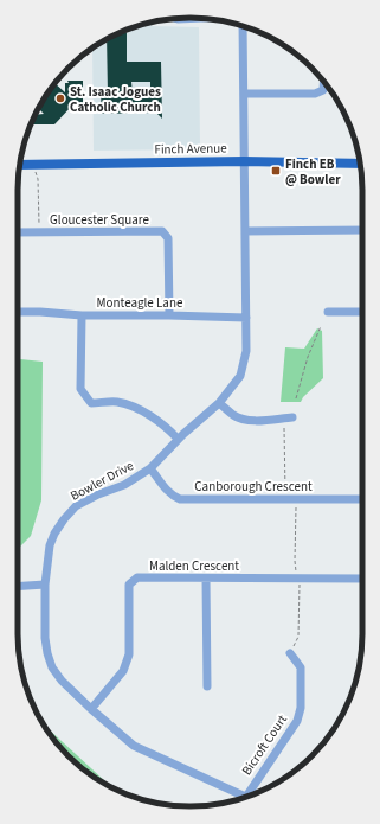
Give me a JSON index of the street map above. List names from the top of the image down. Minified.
{"streets":{"main road":["Finch Avenue"],"street":["Gloucester Square","Monteagle Lane","Bowler Drive","Canborough Crescent","Malden Crescent","Bicroft Court"]},"crossings":[["Finch Avenue","Bowler Drive"],["Gloucester Square","Monteagle Lane"],["Monteagle Lane","Bowler Drive"],["Bowler Drive","Canborough Crescent"],["Bowler Drive","Malden Crescent"]],"places":{"other":["St. Isaac Jogues Catholic Church"],"transit":["Finch EB @ Bowler"]}}
